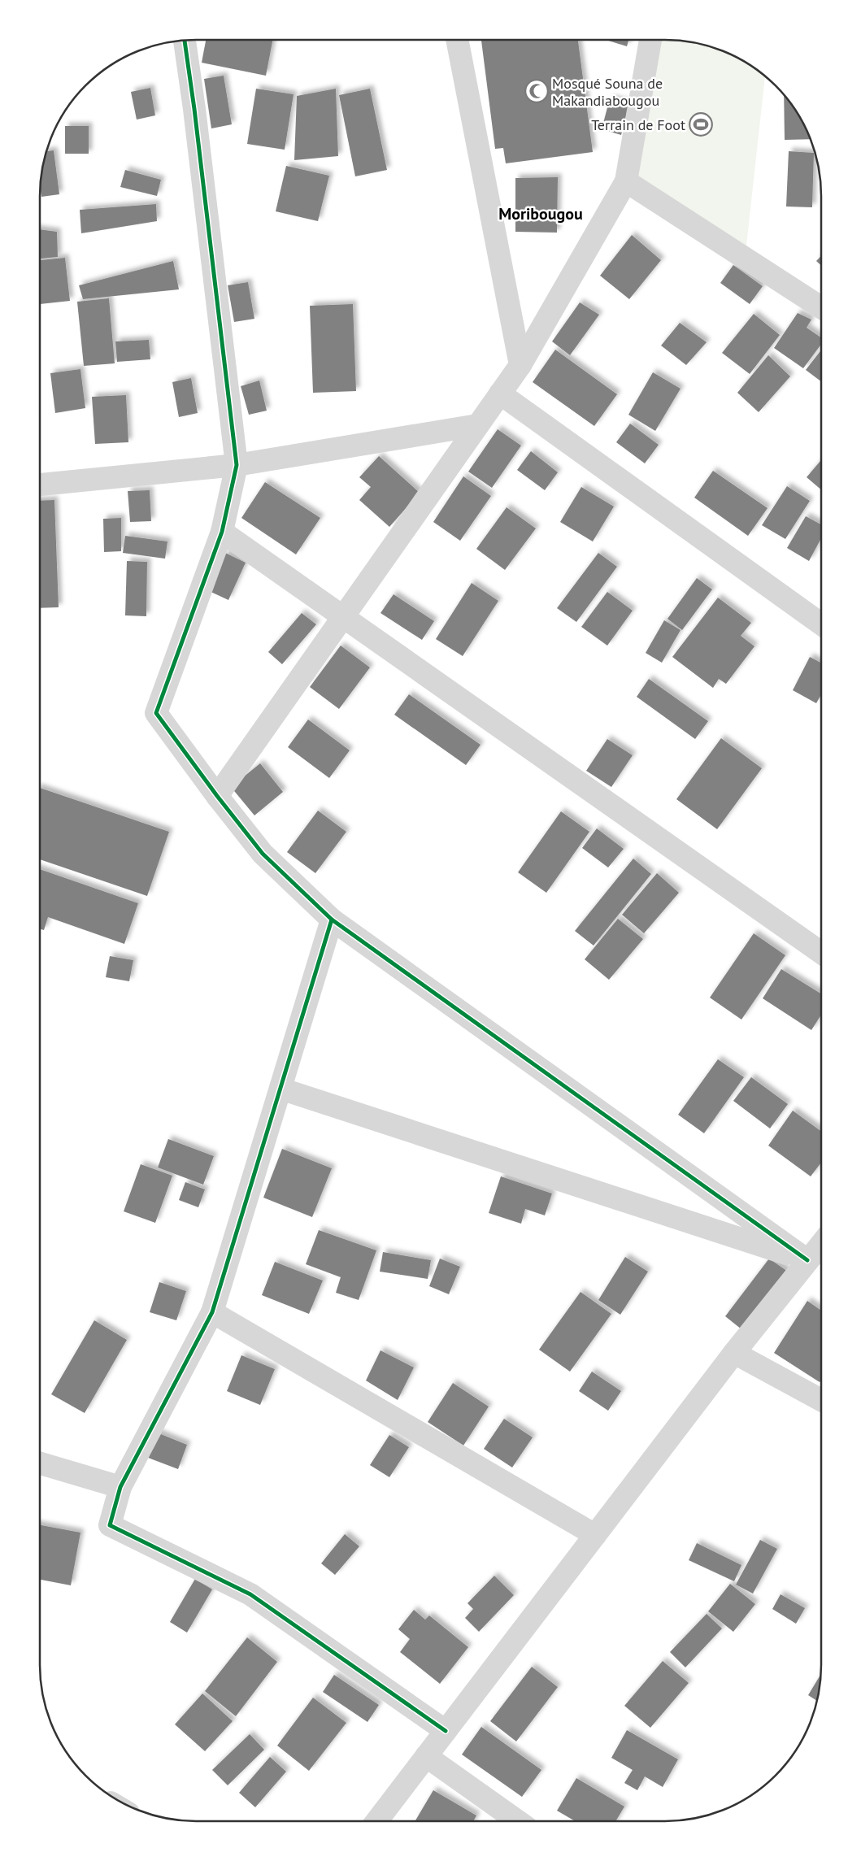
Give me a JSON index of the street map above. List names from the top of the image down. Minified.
{"districts":["Moribougou"],"places":{"mosque":["Mosqué Souna de Makandiabougou"],"sports":["Terrain de Foot"]}}
